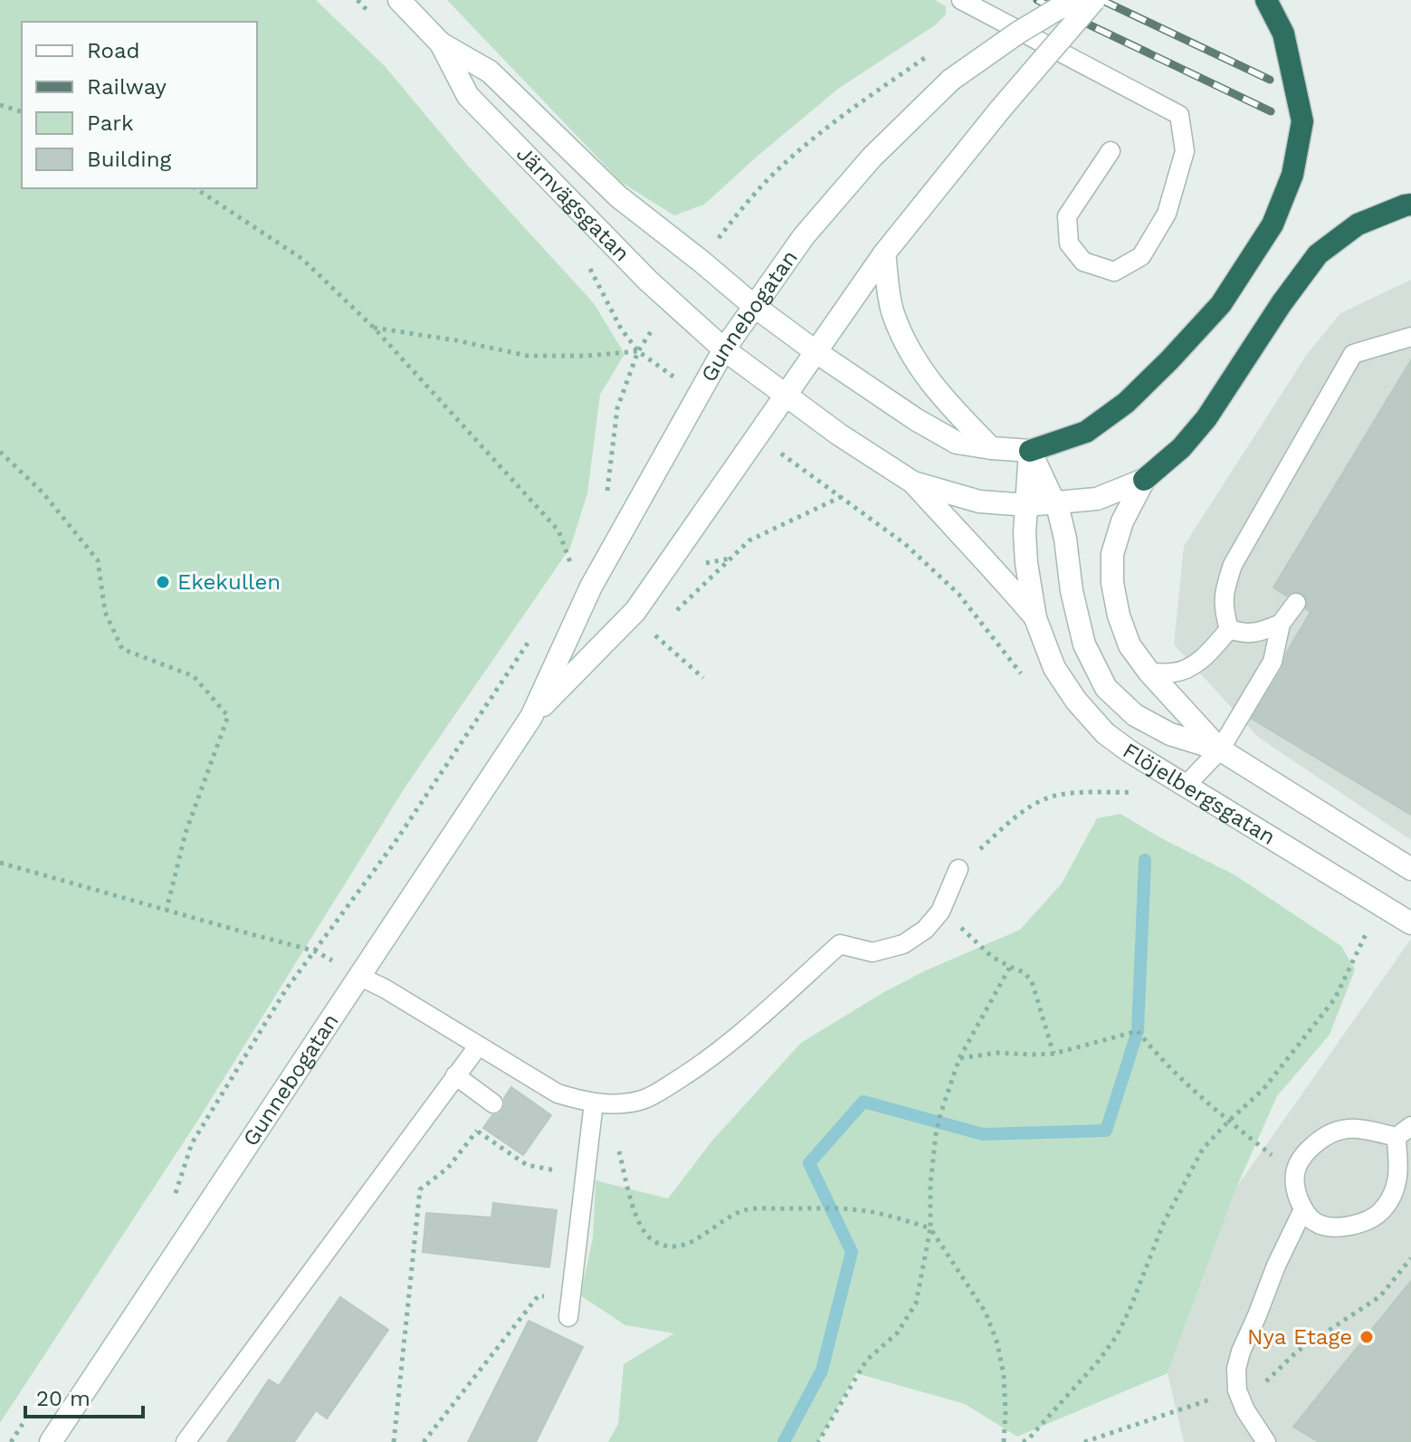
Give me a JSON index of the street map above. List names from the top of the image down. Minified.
{"streets":{"street":["Järnvägsgatan","Gunnebogatan","Flöjelbergsgatan"]},"crossings":[["Järnvägsgatan","Gunnebogatan"],["Järnvägsgatan","Flöjelbergsgatan"],["Gunnebogatan","Flöjelbergsgatan"]],"places":["Ekekullen","Nya Etage"],"legend":["Road","Railway","Park","Building"],"scale_bar":"20 m"}
